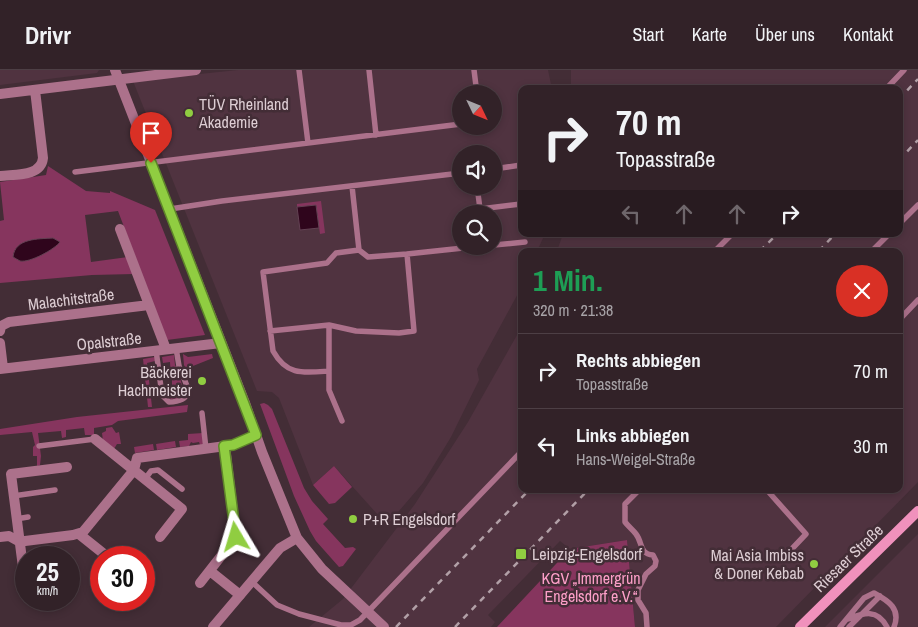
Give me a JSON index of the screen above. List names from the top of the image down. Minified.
{"streets":{"main road":["Riesaer Straße"],"street":["Malachitstraße","Opalstraße"]},"parks":["KGV „Immergrün Engelsdorf e.V.“"],"places":{"other":["TÜV Rheinland Akademie","Bäckerei Hachmeister","P+R Engelsdorf","Mai Asia Imbiss & Doner Kebab"],"transit":["Leipzig-Engelsdorf"]},"north":"bottom right","page":{"header":"Drivr","nav":["Start","Karte","Über uns","Kontakt"],"turn":["70 m","Topasstraße"],"heading":["1 Min.","320 m · 21:38"],"list":[{"name":"Rechts abbiegen","note":"Topasstraße","value":"70 m"},{"name":"Links abbiegen","note":"Hans-Weigel-Straße","value":"30 m"}],"speed":"25 km/h","limit":"30"}}
